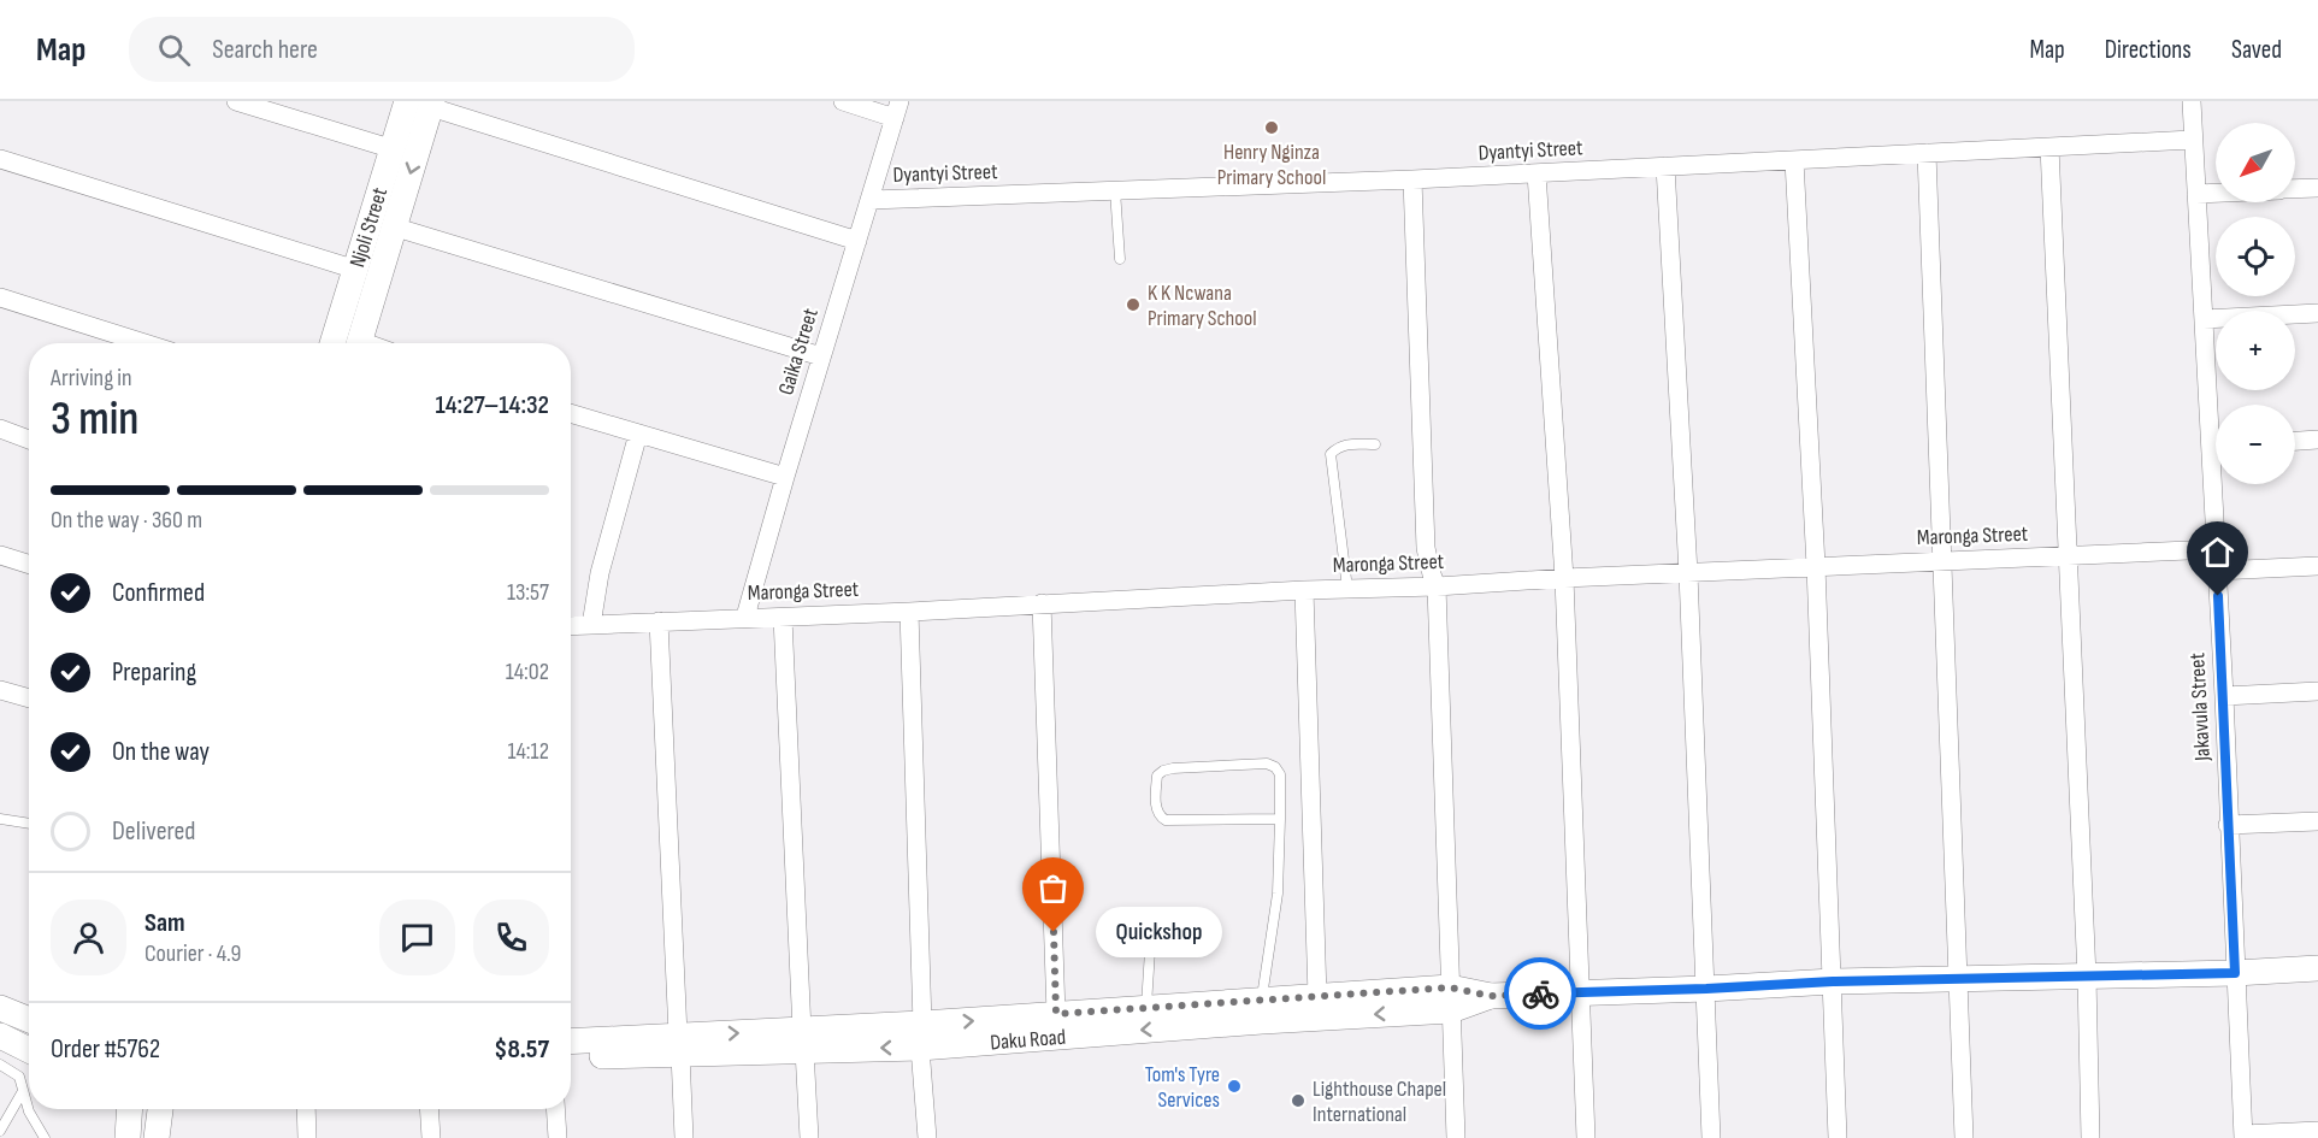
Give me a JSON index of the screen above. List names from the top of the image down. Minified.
{"streets":{"street":["Dyantyi Street","Njoli Street","Gaika Street","Maronga Street","Jakavula Street","Daku Road"]},"crossings":[["Dyantyi Street","Gaika Street"],["Dyantyi Street","Jakavula Street"],["Gaika Street","Maronga Street"],["Maronga Street","Jakavula Street"],["Jakavula Street","Daku Road"]],"places":["Henry Nginza Primary School","K K Ncwana Primary School","Quickshop","Tom's Tyre Services","Lighthouse Chapel International"],"north":"bottom left","page":{"header":"Map","search":"Search here","nav":["Map","Directions","Saved"],"map_buttons":["+","−"],"heading":["3 min","Arriving in","14:27–14:32"],"panel":["Sam","Courier · 4.9","Order #5762","$8.57"],"bar":"On the way · 360 m","list":[["Confirmed","13:57"],["Preparing","14:02"],["On the way","14:12"],"Delivered"],"bubble":"Quickshop"}}
